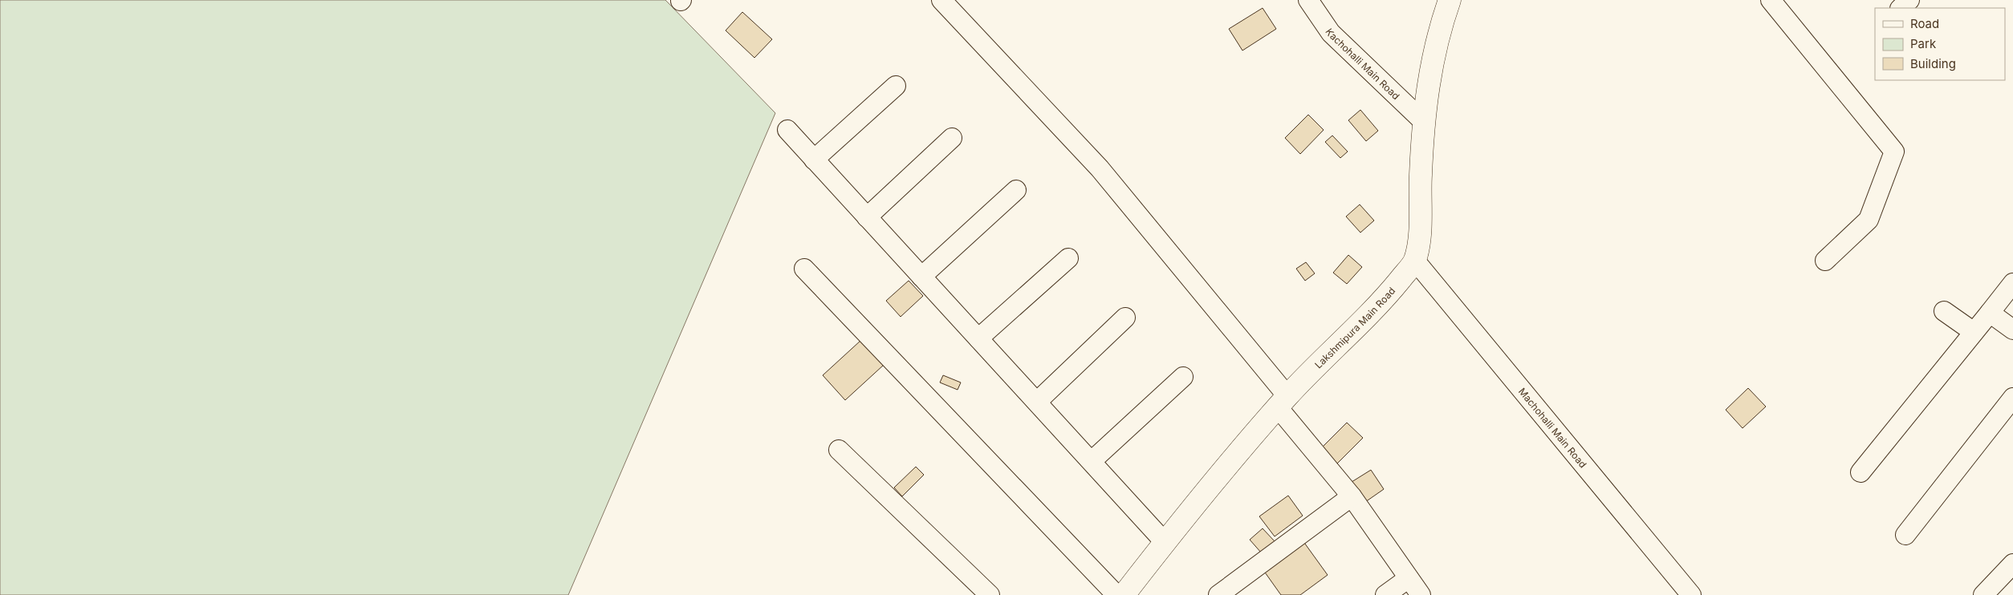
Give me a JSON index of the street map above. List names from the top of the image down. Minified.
{"streets":{"main road":["Lakshmipura Main Road"],"street":["Kachohalli Main Road","Machohalli Main Road"]},"crossings":[["Lakshmipura Main Road","Machohalli Main Road"]],"legend":["Road","Park","Building"]}
